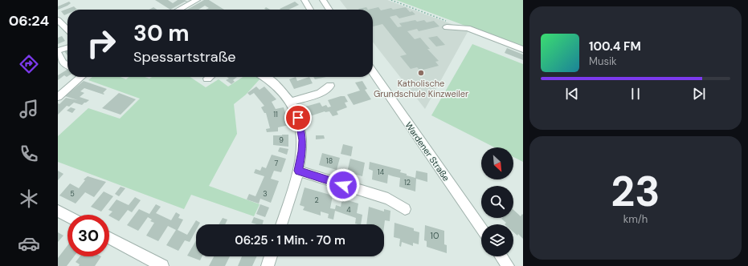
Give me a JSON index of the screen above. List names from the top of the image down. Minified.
{"streets":{"street":["Wardener Straße"]},"places":["Katholische Grundschule Kinzweiler"],"house_numbers":["11","9","18","7","14","12","5","3","2","4","10"],"north":"bottom right","page":{"tabs":"06:24","turn":["30 m","Spessartstraße"],"song":["100.4 FM","Musik"],"tile":["23","km/h"],"limit":"30","trip":"06:25 · 1 Min. · 70 m"}}
